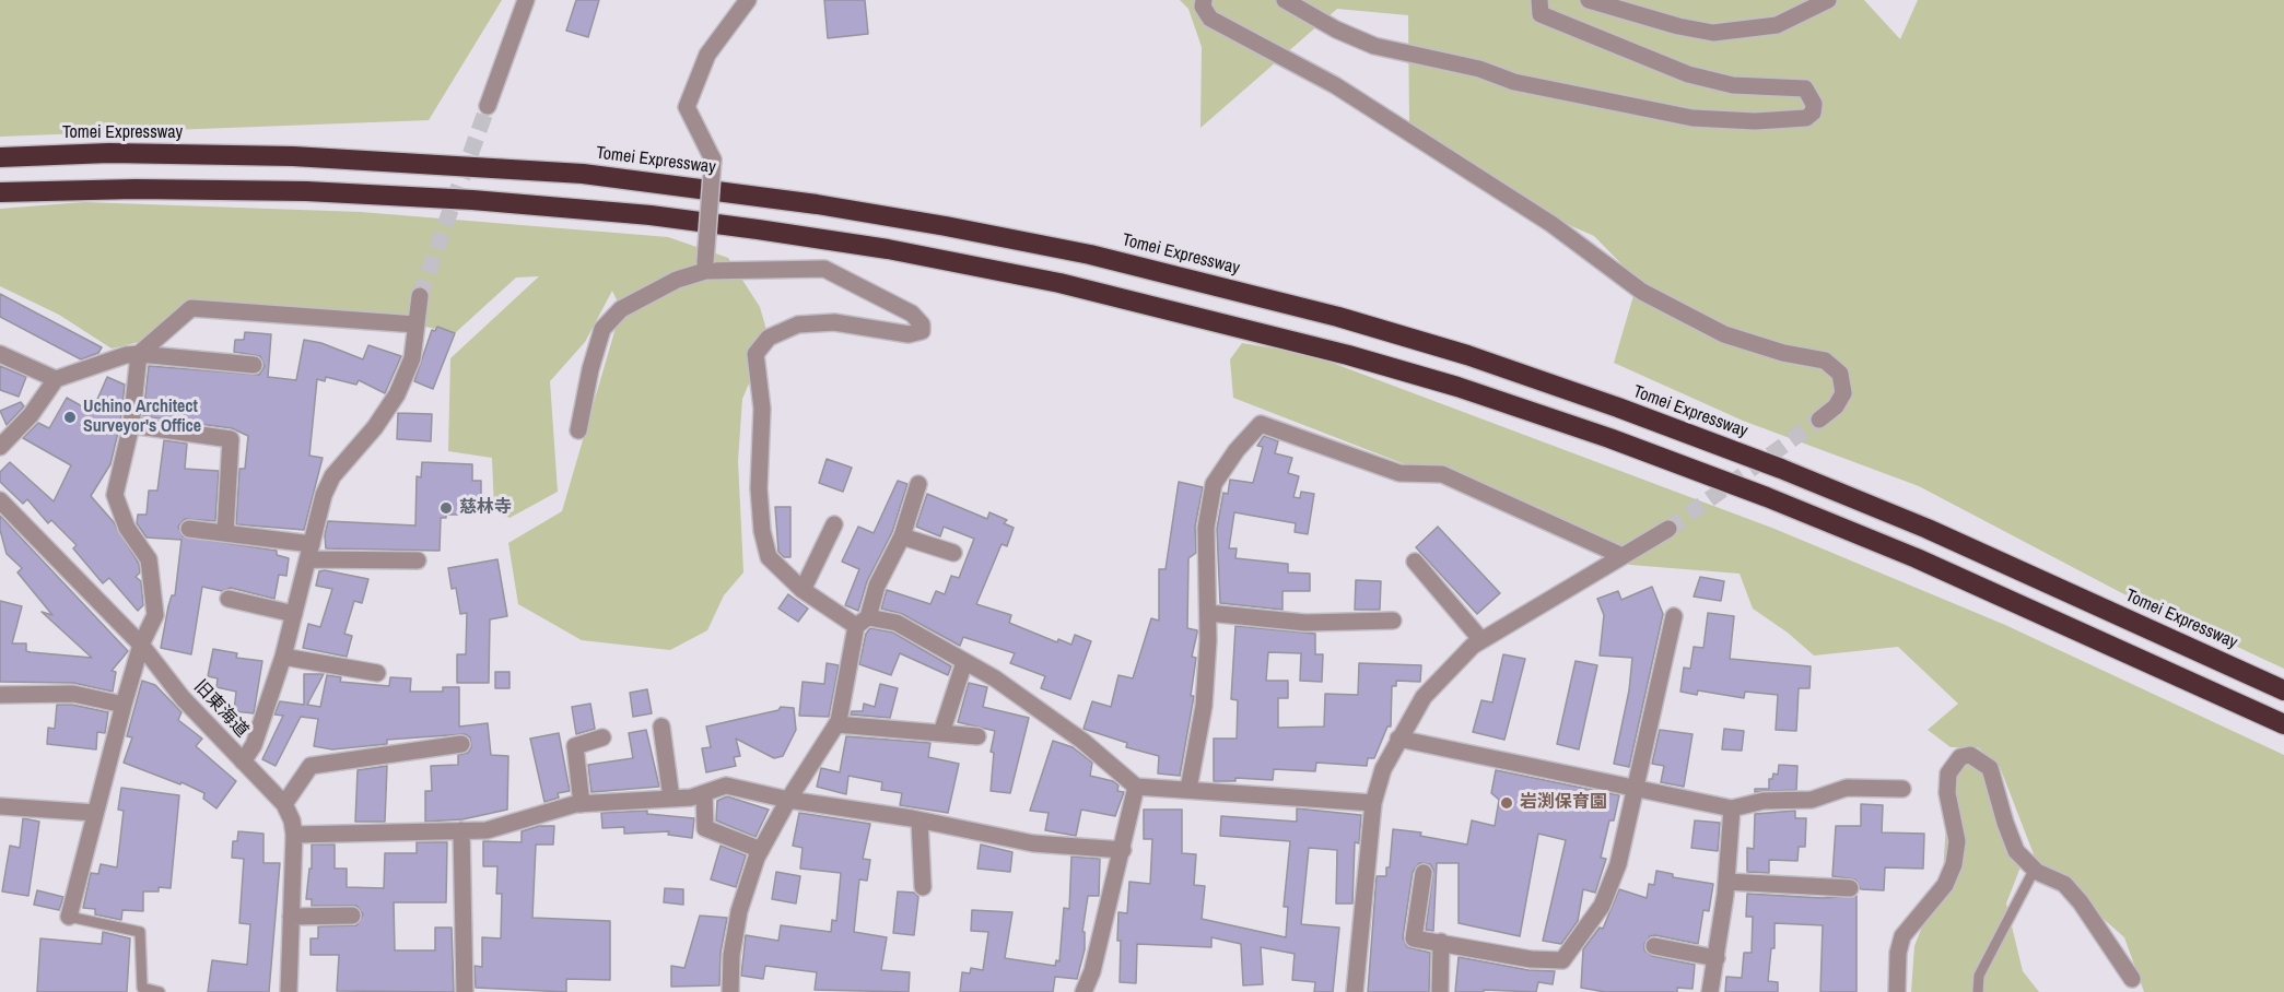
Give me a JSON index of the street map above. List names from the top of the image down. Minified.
{"streets":{"highway":["Tomei Expressway"],"street":["旧東海道"]},"places":["Uchino Architect Surveyor's Office","慈林寺","岩渕保育園"]}
